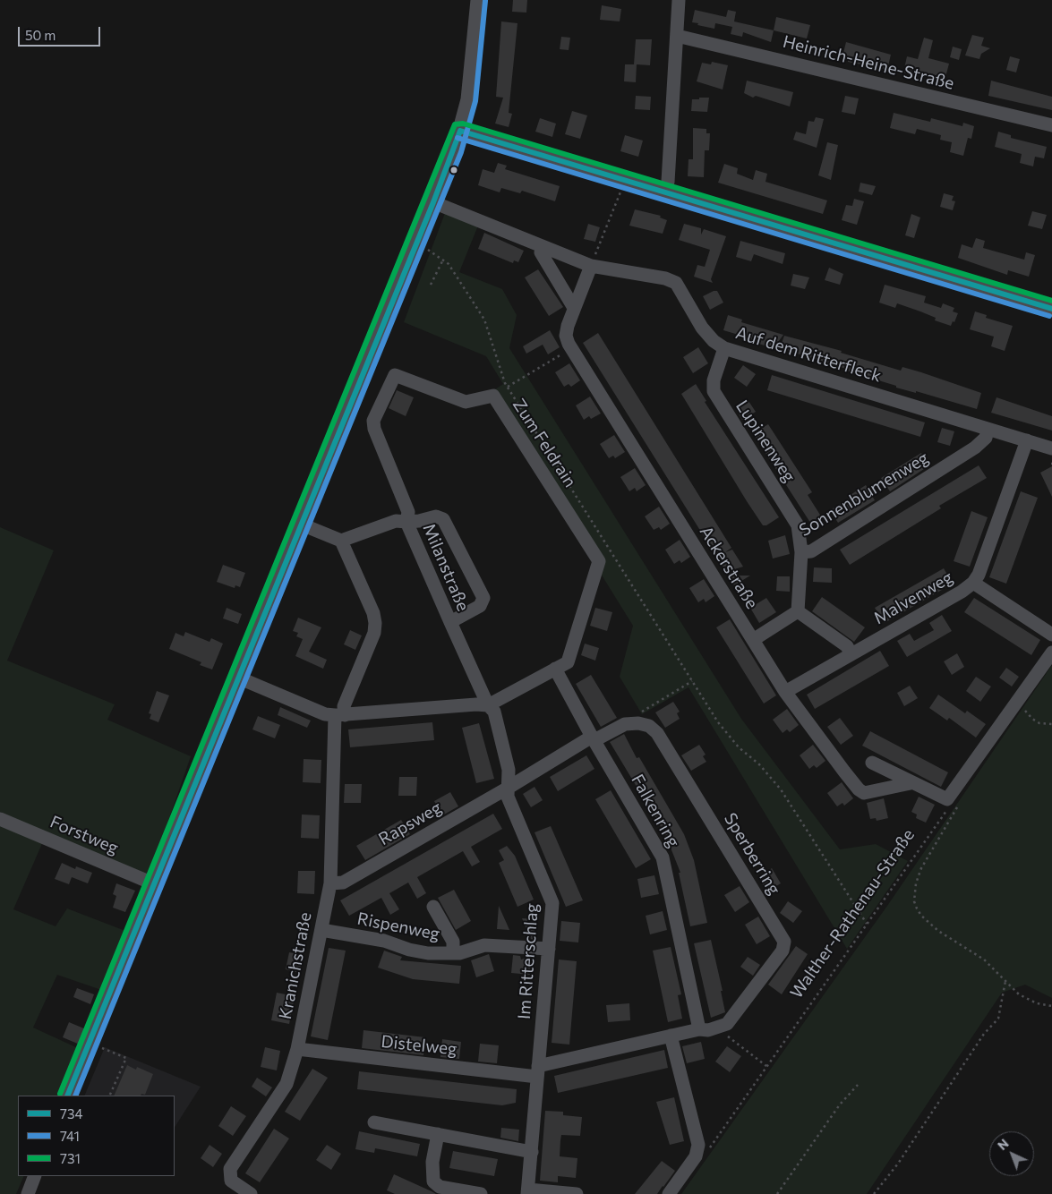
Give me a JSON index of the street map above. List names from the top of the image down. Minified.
{"streets":{"street":["Heinrich-Heine-Straße","Auf dem Ritterfleck","Lupinenweg","Zum Feldrain","Sonnenblumenweg","Milanstraße","Ackerstraße","Malvenweg","Falkenring","Rapsweg","Forstweg","Sperberring","Rispenweg","Im Ritterschlag","Kranichstraße","Distelweg"],"path":["Walther-Rathenau-Straße"]},"crossings":[["Auf dem Ritterfleck","Lupinenweg"],["Auf dem Ritterfleck","Sonnenblumenweg"],["Auf dem Ritterfleck","Ackerstraße"],["Auf dem Ritterfleck","Malvenweg"],["Lupinenweg","Sonnenblumenweg"],["Zum Feldrain","Milanstraße"],["Zum Feldrain","Falkenring"],["Milanstraße","Im Ritterschlag"],["Milanstraße","Kranichstraße"],["Ackerstraße","Malvenweg"],["Falkenring","Sperberring"],["Rapsweg","Im Ritterschlag"],["Rapsweg","Kranichstraße"],["Rispenweg","Im Ritterschlag"],["Rispenweg","Kranichstraße"],["Im Ritterschlag","Distelweg"],["Kranichstraße","Distelweg"]],"lines":["transit line 741","transit line 731","transit line 734"],"legend":["734","741","731"],"scale_bar":"50 m","north":"top left"}
